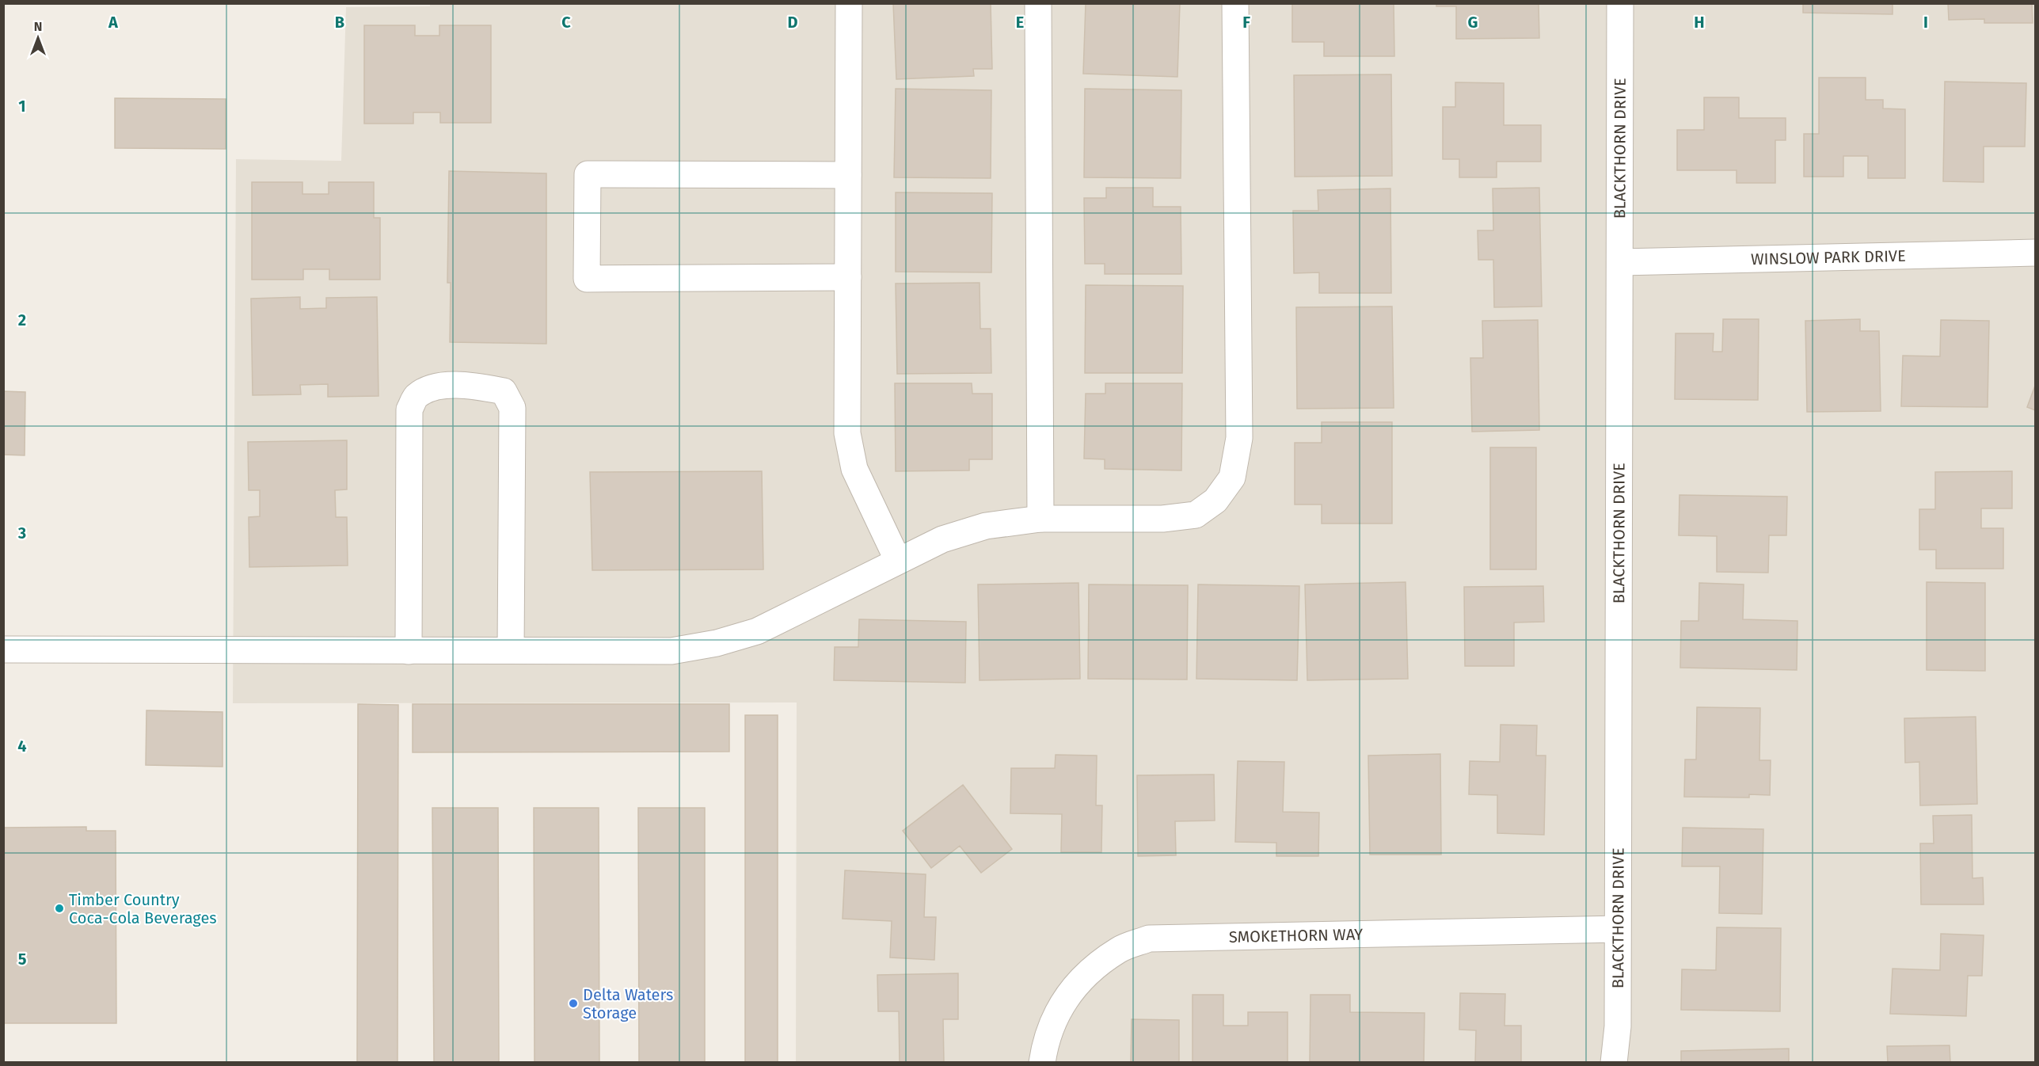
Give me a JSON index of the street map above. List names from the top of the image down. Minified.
{"streets":{"street":["BLACKTHORN DRIVE","WINSLOW PARK DRIVE","SMOKETHORN WAY"]},"crossings":[["BLACKTHORN DRIVE","WINSLOW PARK DRIVE"],["BLACKTHORN DRIVE","SMOKETHORN WAY"]],"places":["Timber Country Coca-Cola Beverages","Delta Waters Storage"],"north":"top","grid":{"columns":["A","B","C","D","E","F","G","H","I"],"rows":["1","2","3","4","5"]}}
